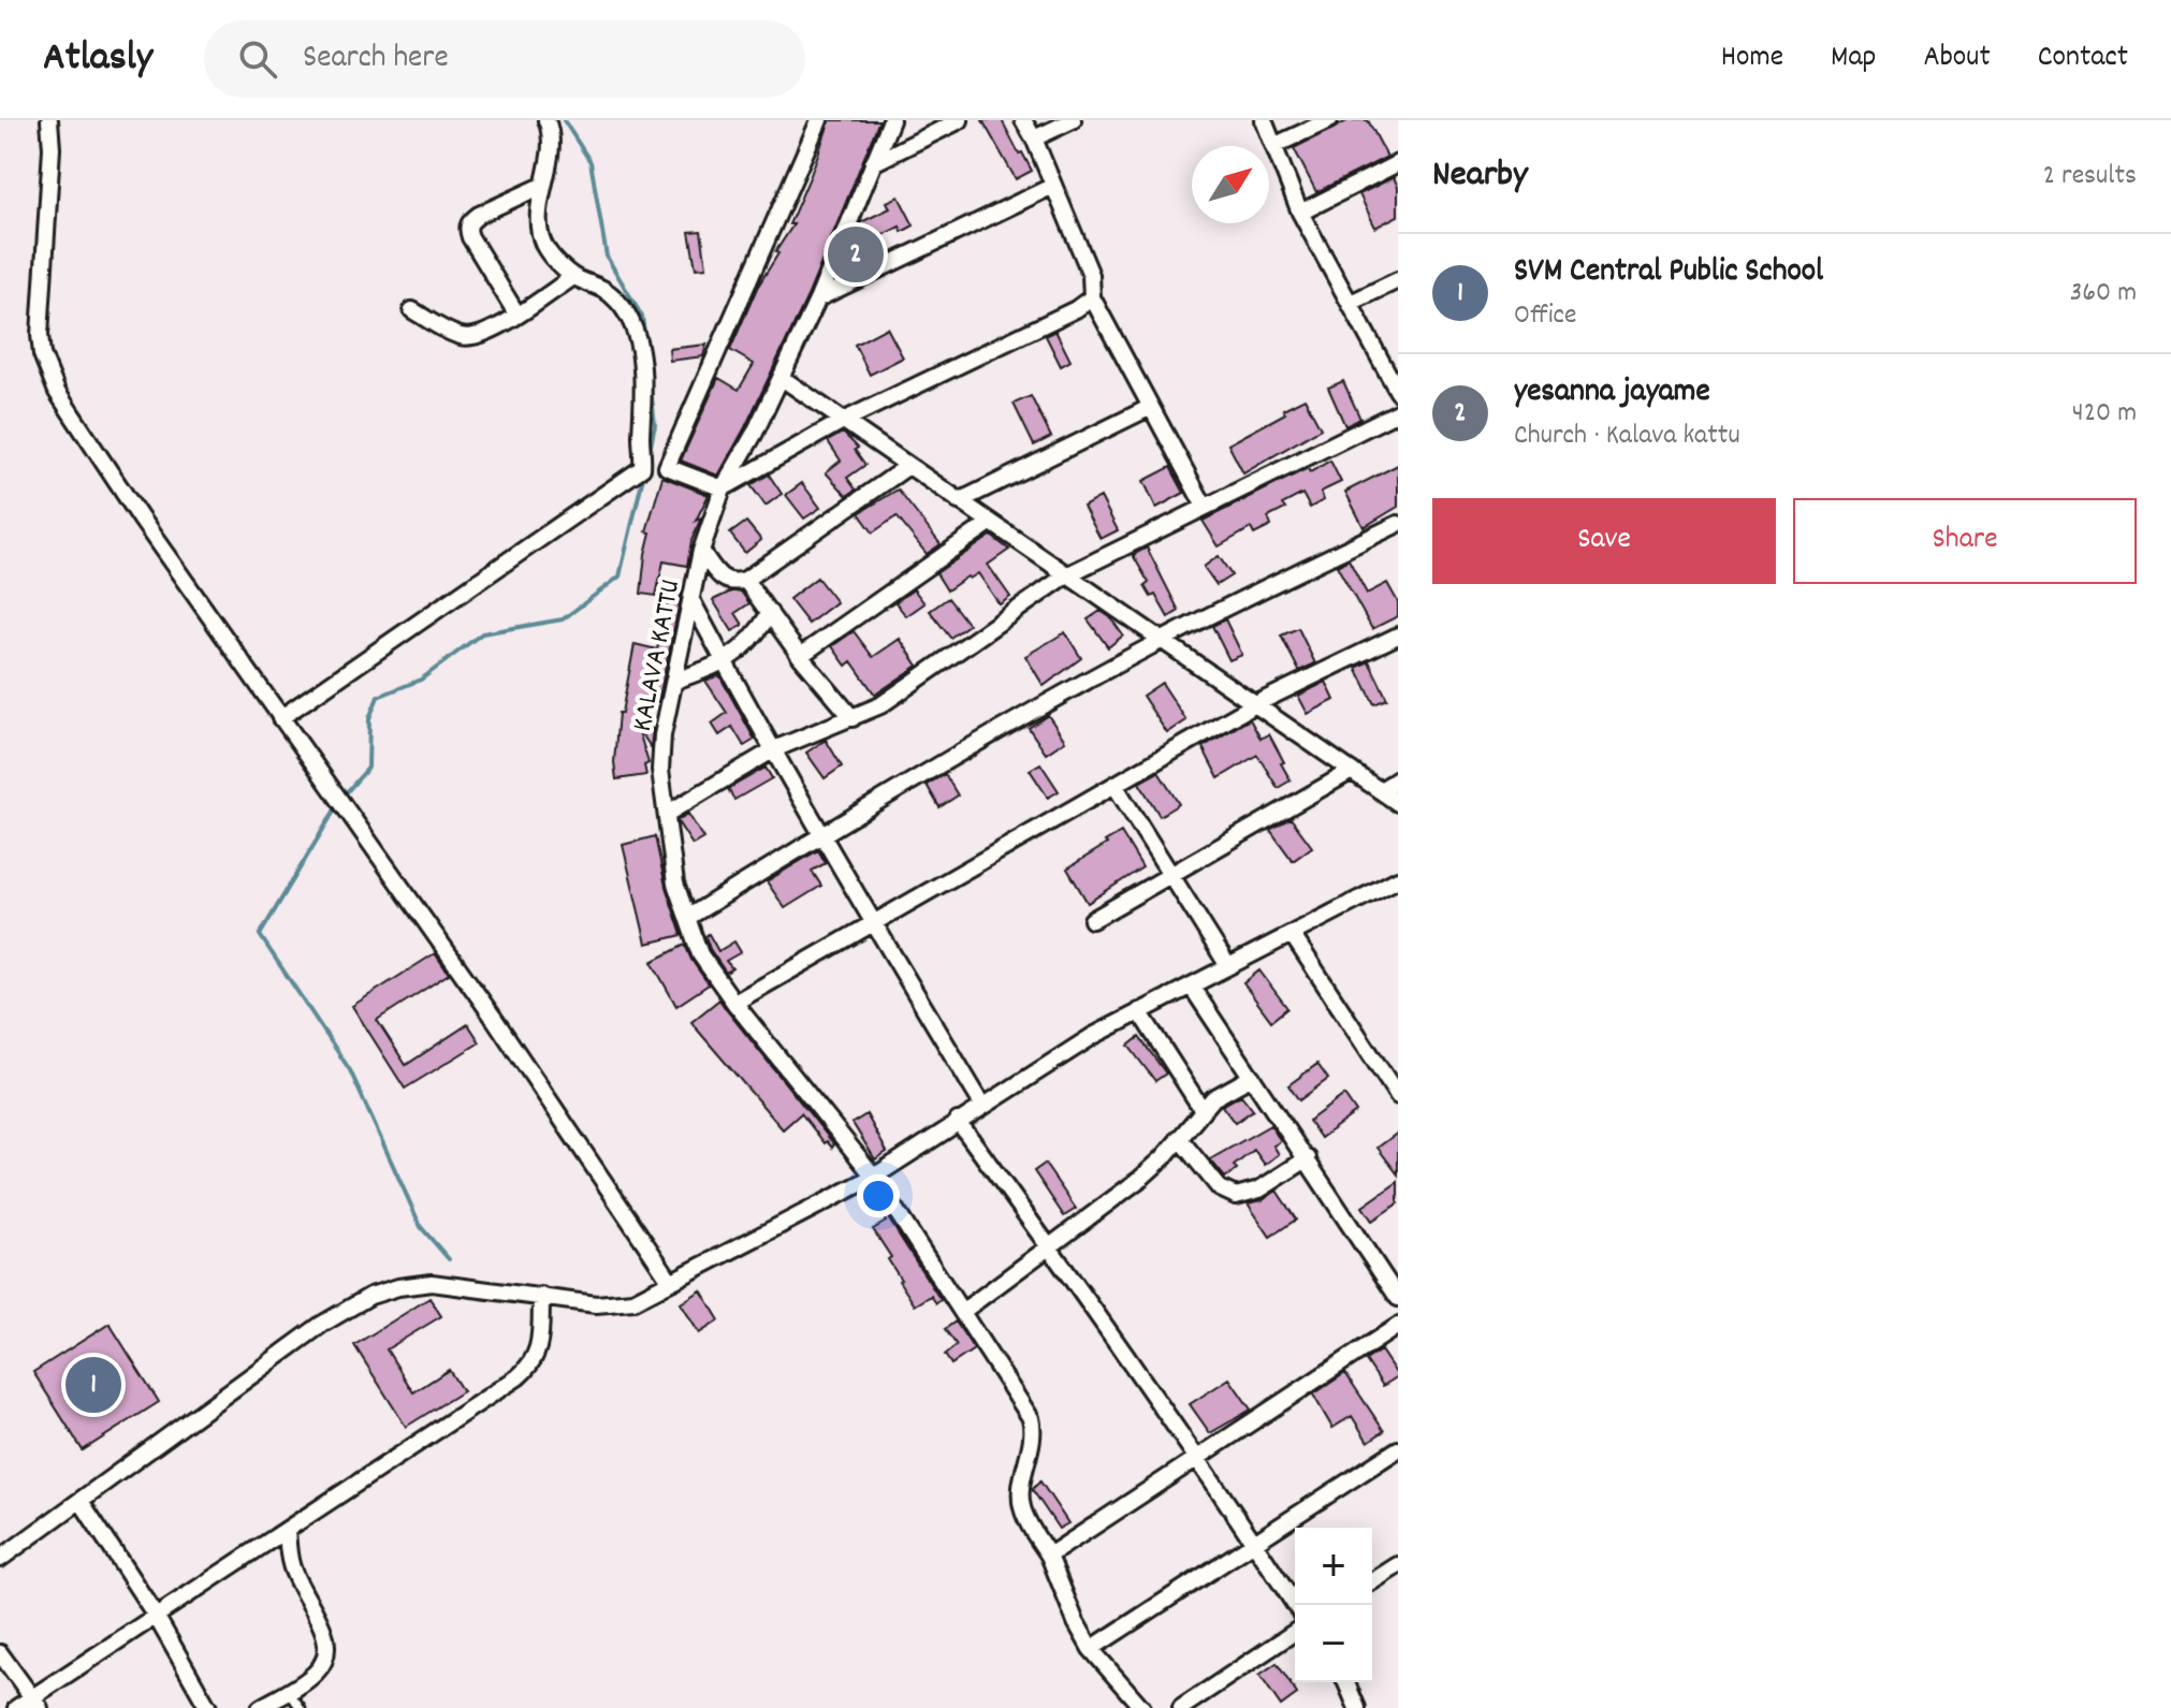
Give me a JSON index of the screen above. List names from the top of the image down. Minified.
{"streets":{"street":["KALAVA KATTU"]},"north":"top right","page":{"header":"Atlasly","search":"Search here","nav":["Home","Map","About","Contact"],"heading":["Nearby","2 results"],"pins":["2","1"],"list":[{"mark":"1","name":"SVM Central Public School","note":"Office","value":"360 m"},{"mark":"2","name":"yesanna jayame","note":"Church · Kalava kattu","value":"420 m"}],"buttons":["Save","Share"],"map_buttons":["+","−"]}}
